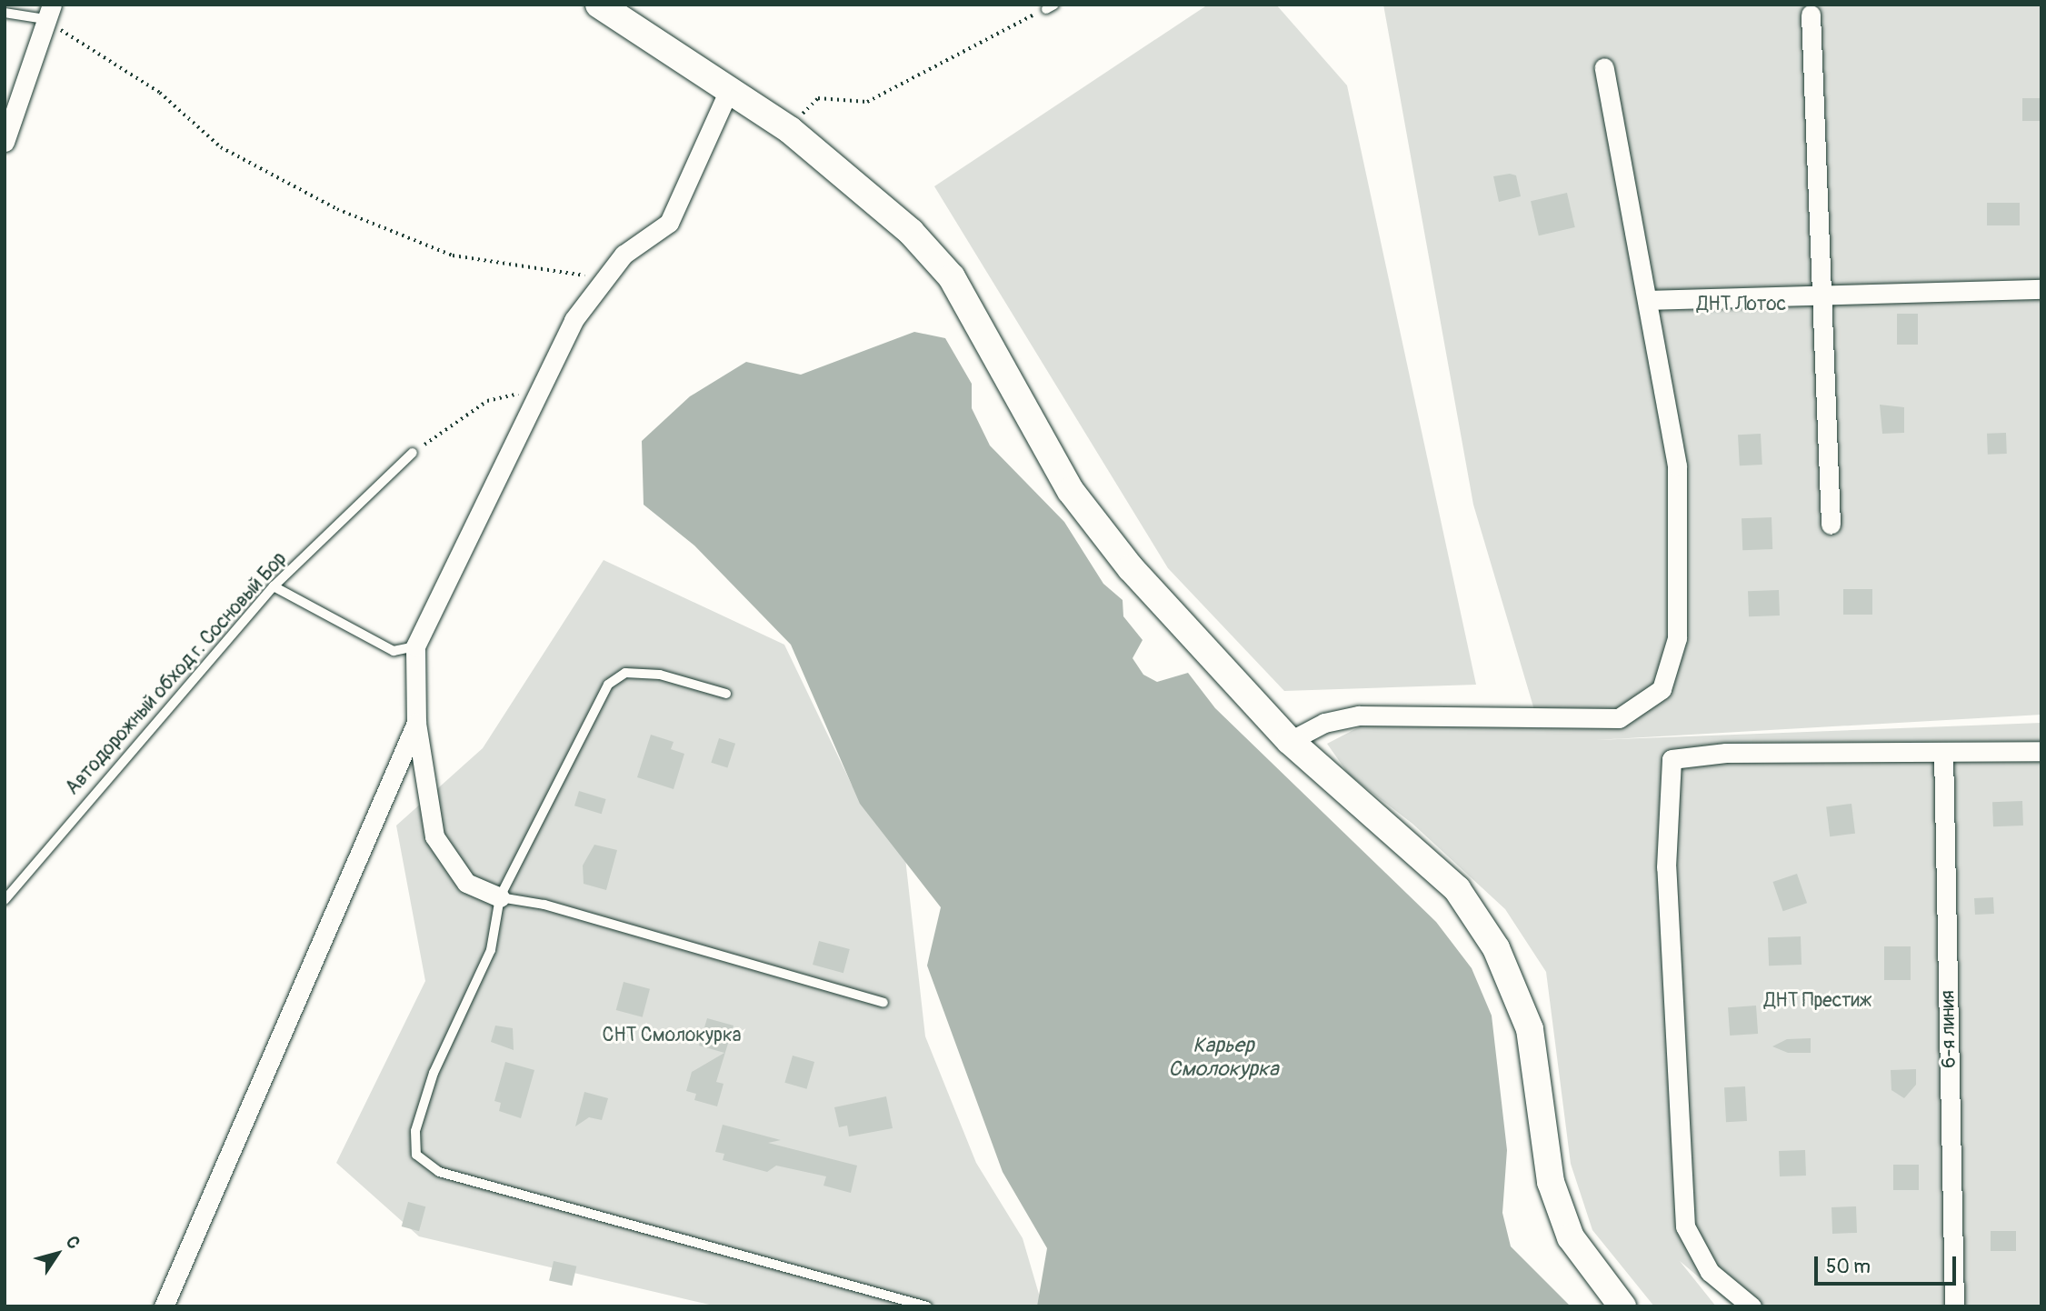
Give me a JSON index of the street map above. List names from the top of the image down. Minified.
{"streets":{"street":["6-я линия"],"lane":["Автодорожный обход г. Сосновый Бор"]},"water":["Карьер Смолокурка"],"parks":["ДНТ Лотос","ДНТ Престиж","СНТ Смолокурка"],"scale_bar":"50 m","north":"top right"}
